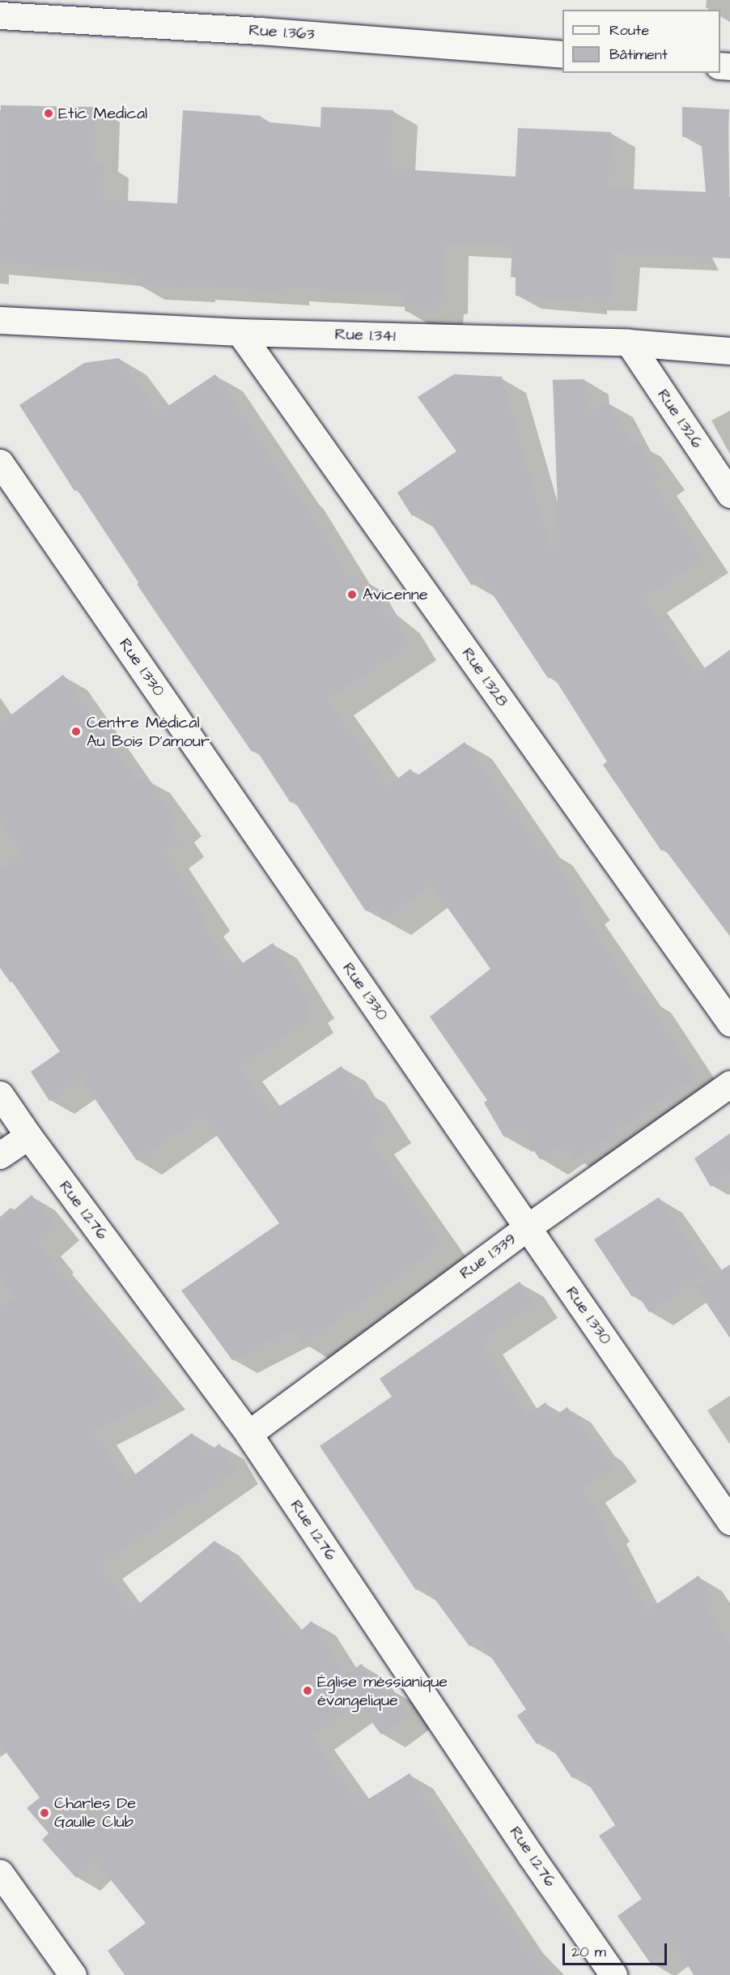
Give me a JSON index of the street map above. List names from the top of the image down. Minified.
{"streets":{"street":["Rue 1.363","Rue 1.341","Rue 1.326","Rue 1.330","Rue 1.328","Rue 1.276","Rue 1.339"]},"crossings":[["Rue 1.341","Rue 1.326"],["Rue 1.341","Rue 1.328"],["Rue 1.330","Rue 1.339"],["Rue 1.276","Rue 1.339"]],"places":["Etic Medical","Avicenne","Centre Médical Au Bois D'amour","Église méssianique évangelique","Charles De Gaulle Club"],"legend":["Route","Bâtiment"],"scale_bar":"20 m"}
